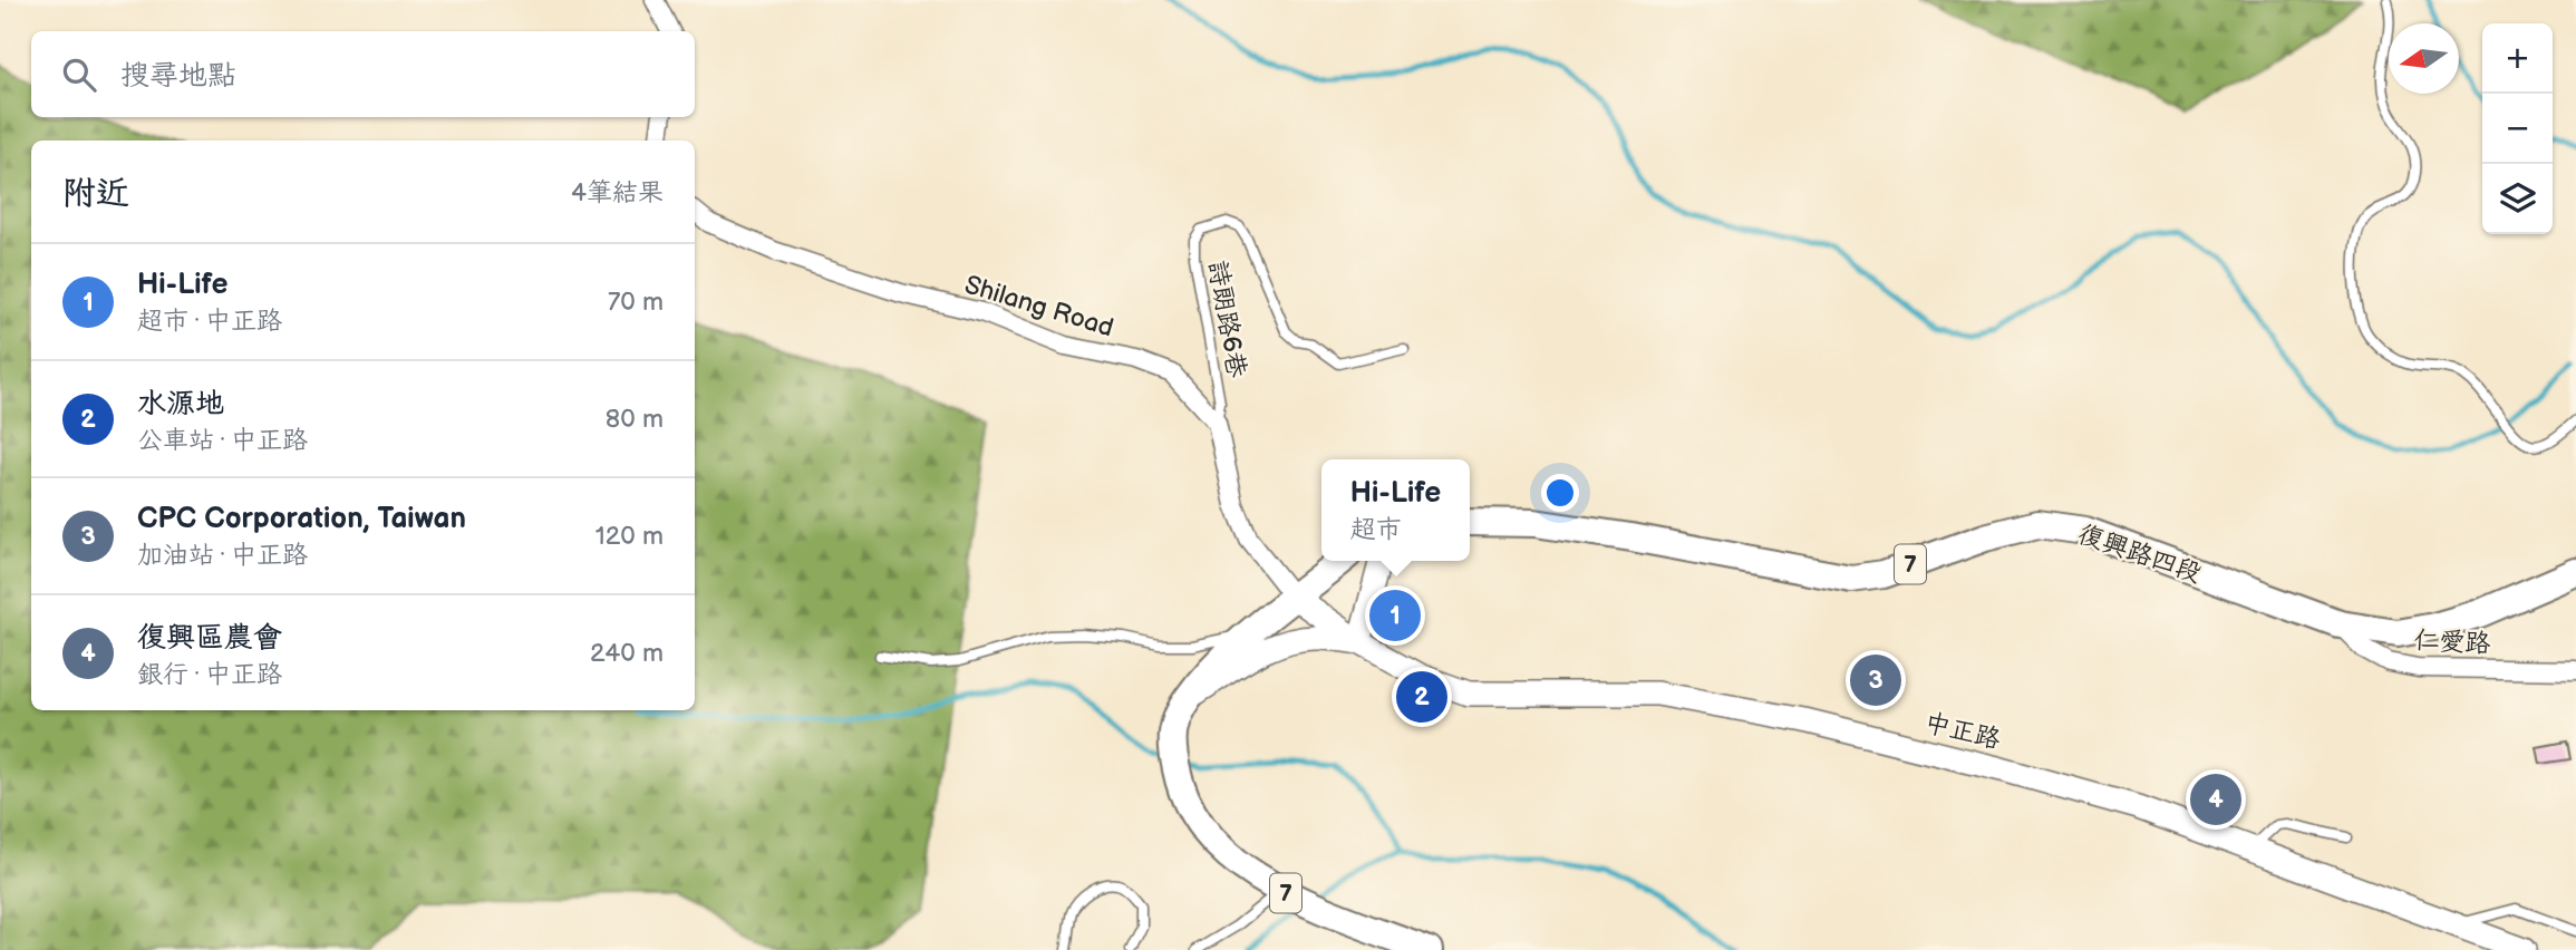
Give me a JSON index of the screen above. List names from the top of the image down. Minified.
{"streets":{"main road":["復興路四段","7"],"street":["Shilang Road","仁愛路","中正路"],"lane":["詩朗路6巷"]},"crossings":[["Shilang Road","詩朗路6巷"],["復興路四段","仁愛路"],["7","中正路"]],"north":"left","page":{"map_buttons":["+","−"],"search":"搜尋地點","heading":["附近","4筆結果"],"list":[{"mark":"1","name":"Hi-Life","note":"超市 · 中正路","value":"70 m"},{"mark":"2","name":"水源地","note":"公車站 · 中正路","value":"80 m"},{"mark":"3","name":"CPC Corporation, Taiwan","note":"加油站 · 中正路","value":"120 m"},{"mark":"4","name":"復興區農會","note":"銀行 · 中正路","value":"240 m"}],"popup":["Hi-Life","超市"],"pins":["1","3","2","4"]}}
